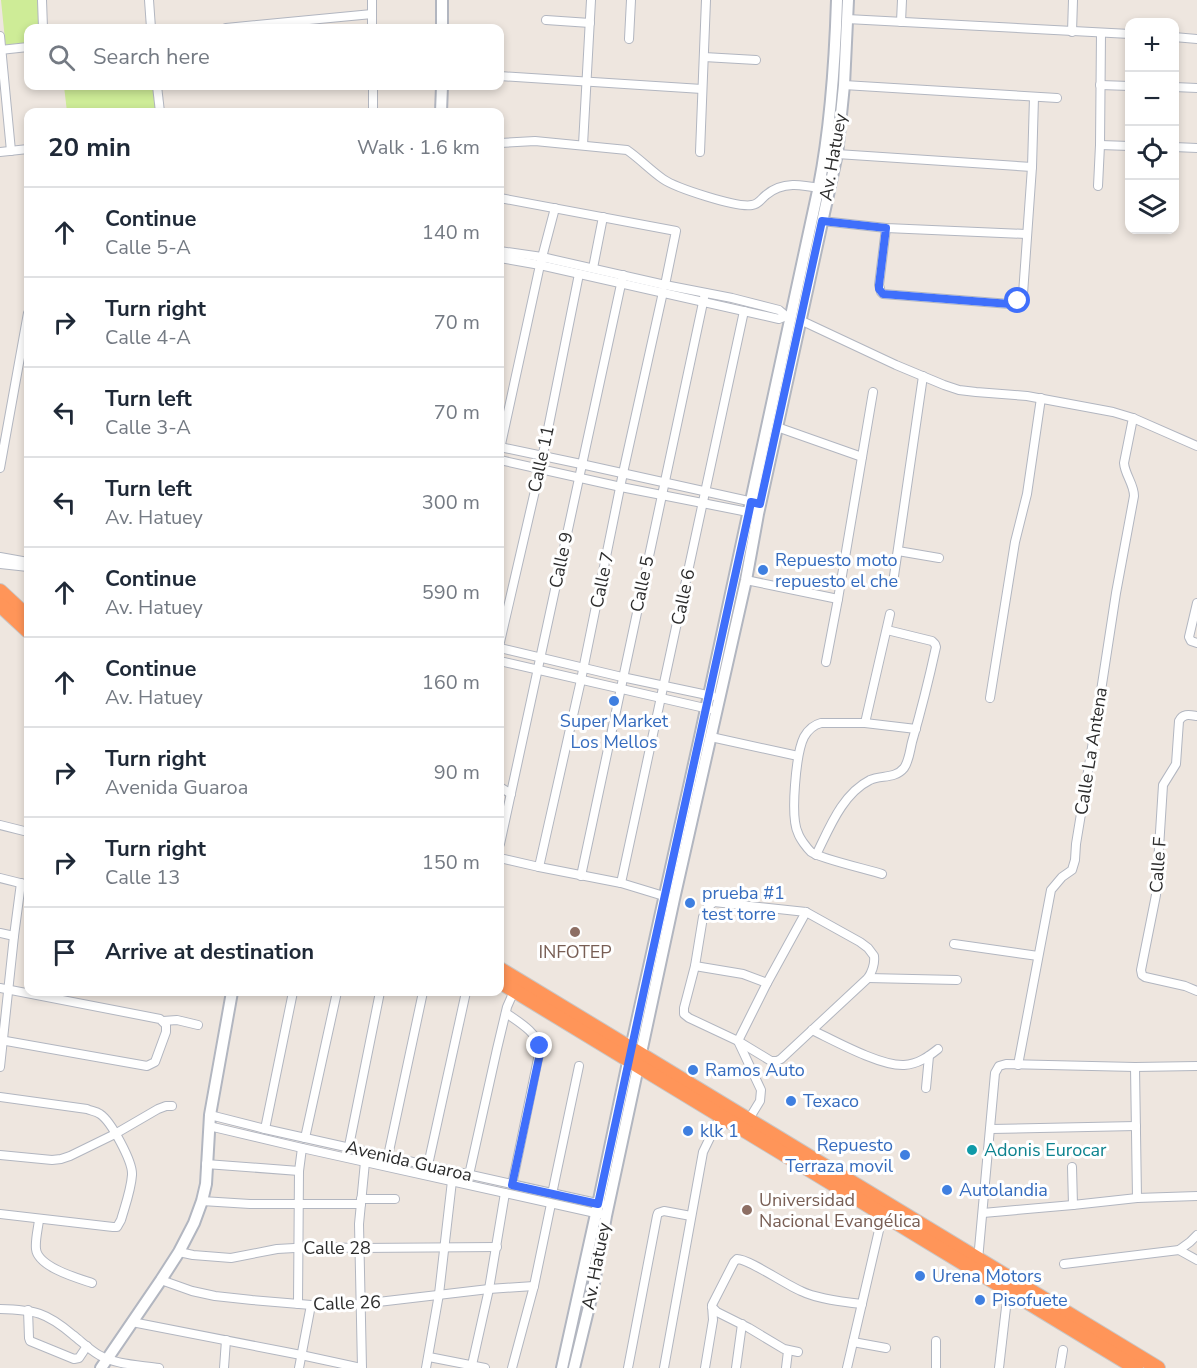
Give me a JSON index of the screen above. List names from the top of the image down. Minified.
{"streets":{"main road":["Av. Hatuey"],"street":["Calle 11","Calle 9","Calle 7","Calle 5","Calle 6","Calle La Antena","Calle F","Avenida Guaroa","Calle 28","Calle 26"]},"crossings":[["Av. Hatuey","Avenida Guaroa"]],"places":["Repuesto moto repuesto el che","Super Market Los Mellos","prueba #1 test torre","INFOTEP","Ramos Auto","Texaco","klk 1","Adonis Eurocar","Repuesto Terraza movil","Autolandia","Universidad Nacional Evangélica","Urena Motors","Pisofuete"],"page":{"map_buttons":["+","−"],"search":"Search here","heading":["20 min","Walk · 1.6 km"],"list":[["Continue","Calle 5-A","140 m"],["Turn right","Calle 4-A","70 m"],["Turn left","Calle 3-A","70 m"],["Turn left","Av. Hatuey","300 m"],["Continue","Av. Hatuey","590 m"],["Continue","Av. Hatuey","160 m"],["Turn right","Avenida Guaroa","90 m"],["Turn right","Calle 13","150 m"],"Arrive at destination"]}}
